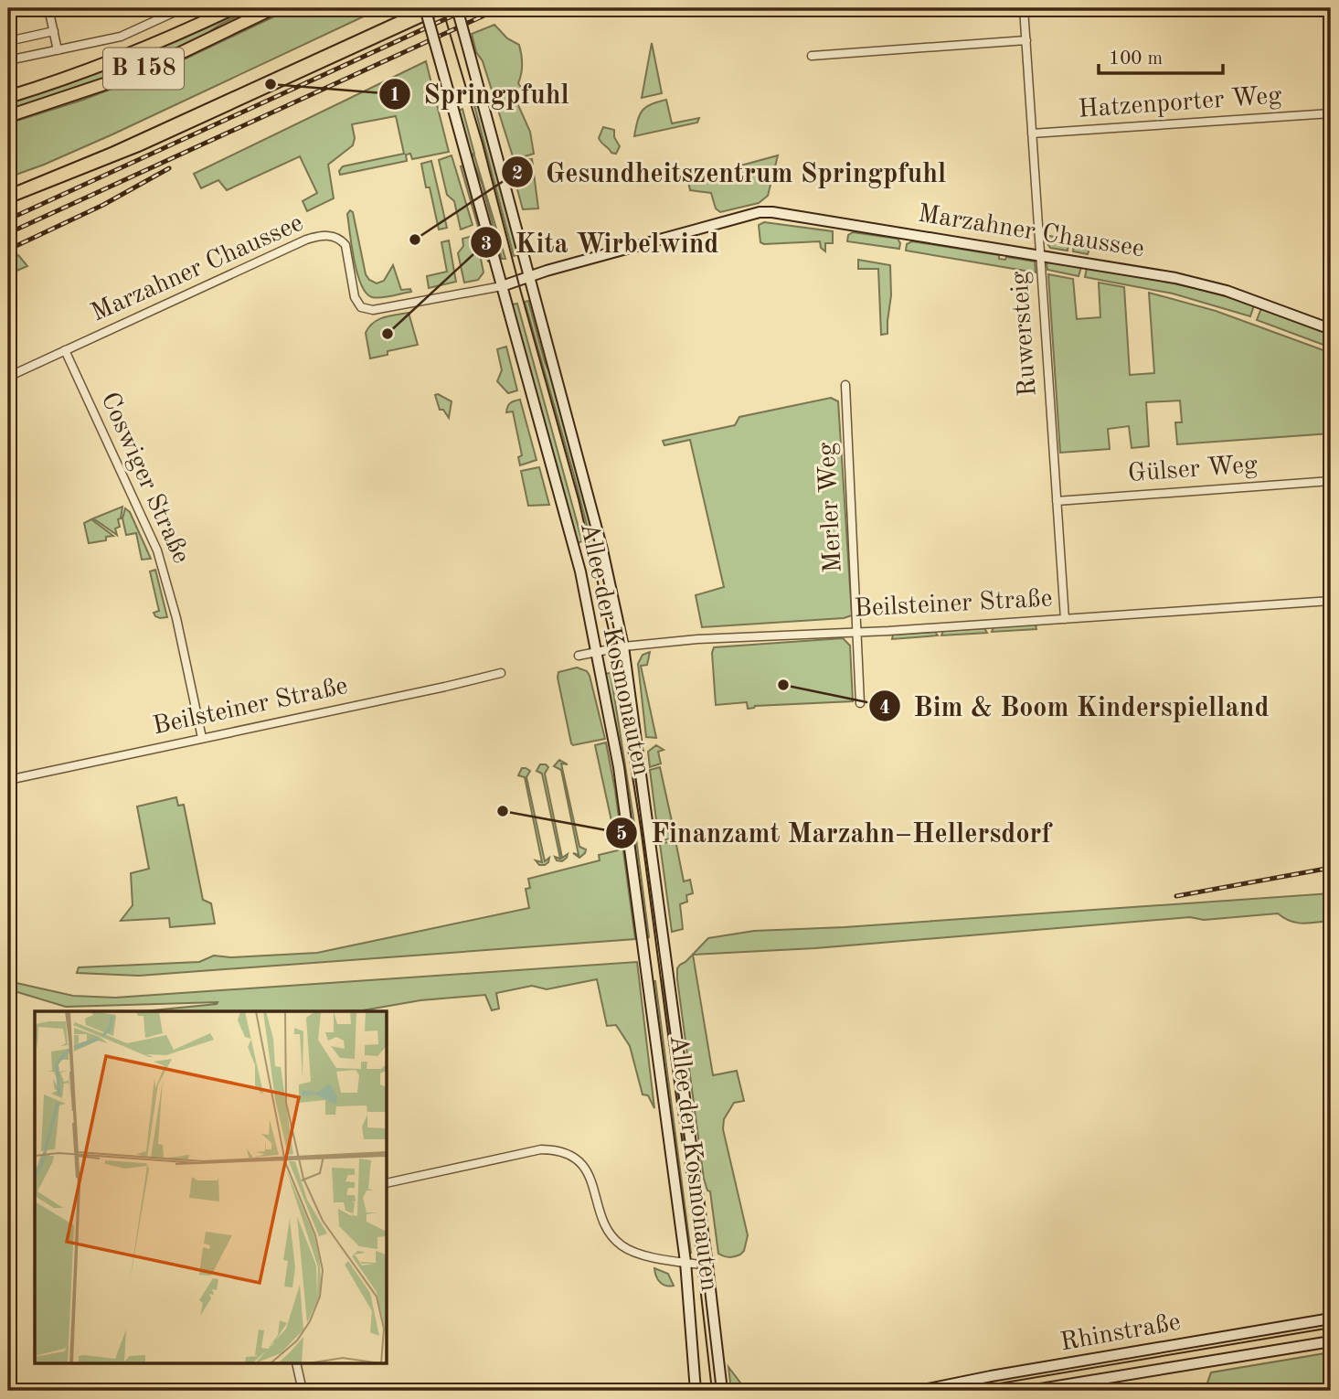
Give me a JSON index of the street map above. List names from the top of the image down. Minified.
{"streets":{"main road":["B 158","Marzahner Chaussee","Allee der Kosmonauten","Rhinstraße"],"street":["Hatzenporter Weg","Ruwersteig","Gülser Weg","Coswiger Straße","Merler Weg","Beilsteiner Straße"]},"crossings":[["Hatzenporter Weg","Ruwersteig"],["Marzahner Chaussee","Ruwersteig"],["Marzahner Chaussee","Coswiger Straße"],["Marzahner Chaussee","Allee der Kosmonauten"],["Ruwersteig","Gülser Weg"],["Ruwersteig","Beilsteiner Straße"],["Coswiger Straße","Beilsteiner Straße"],["Merler Weg","Beilsteiner Straße"],["Beilsteiner Straße","Allee der Kosmonauten"]],"places":["Springpfuhl","Gesundheitszentrum Springpfuhl","Kita Wirbelwind","Bim & Boom Kinderspielland","Finanzamt Marzahn–Hellersdorf"],"scale_bar":"100 m"}
